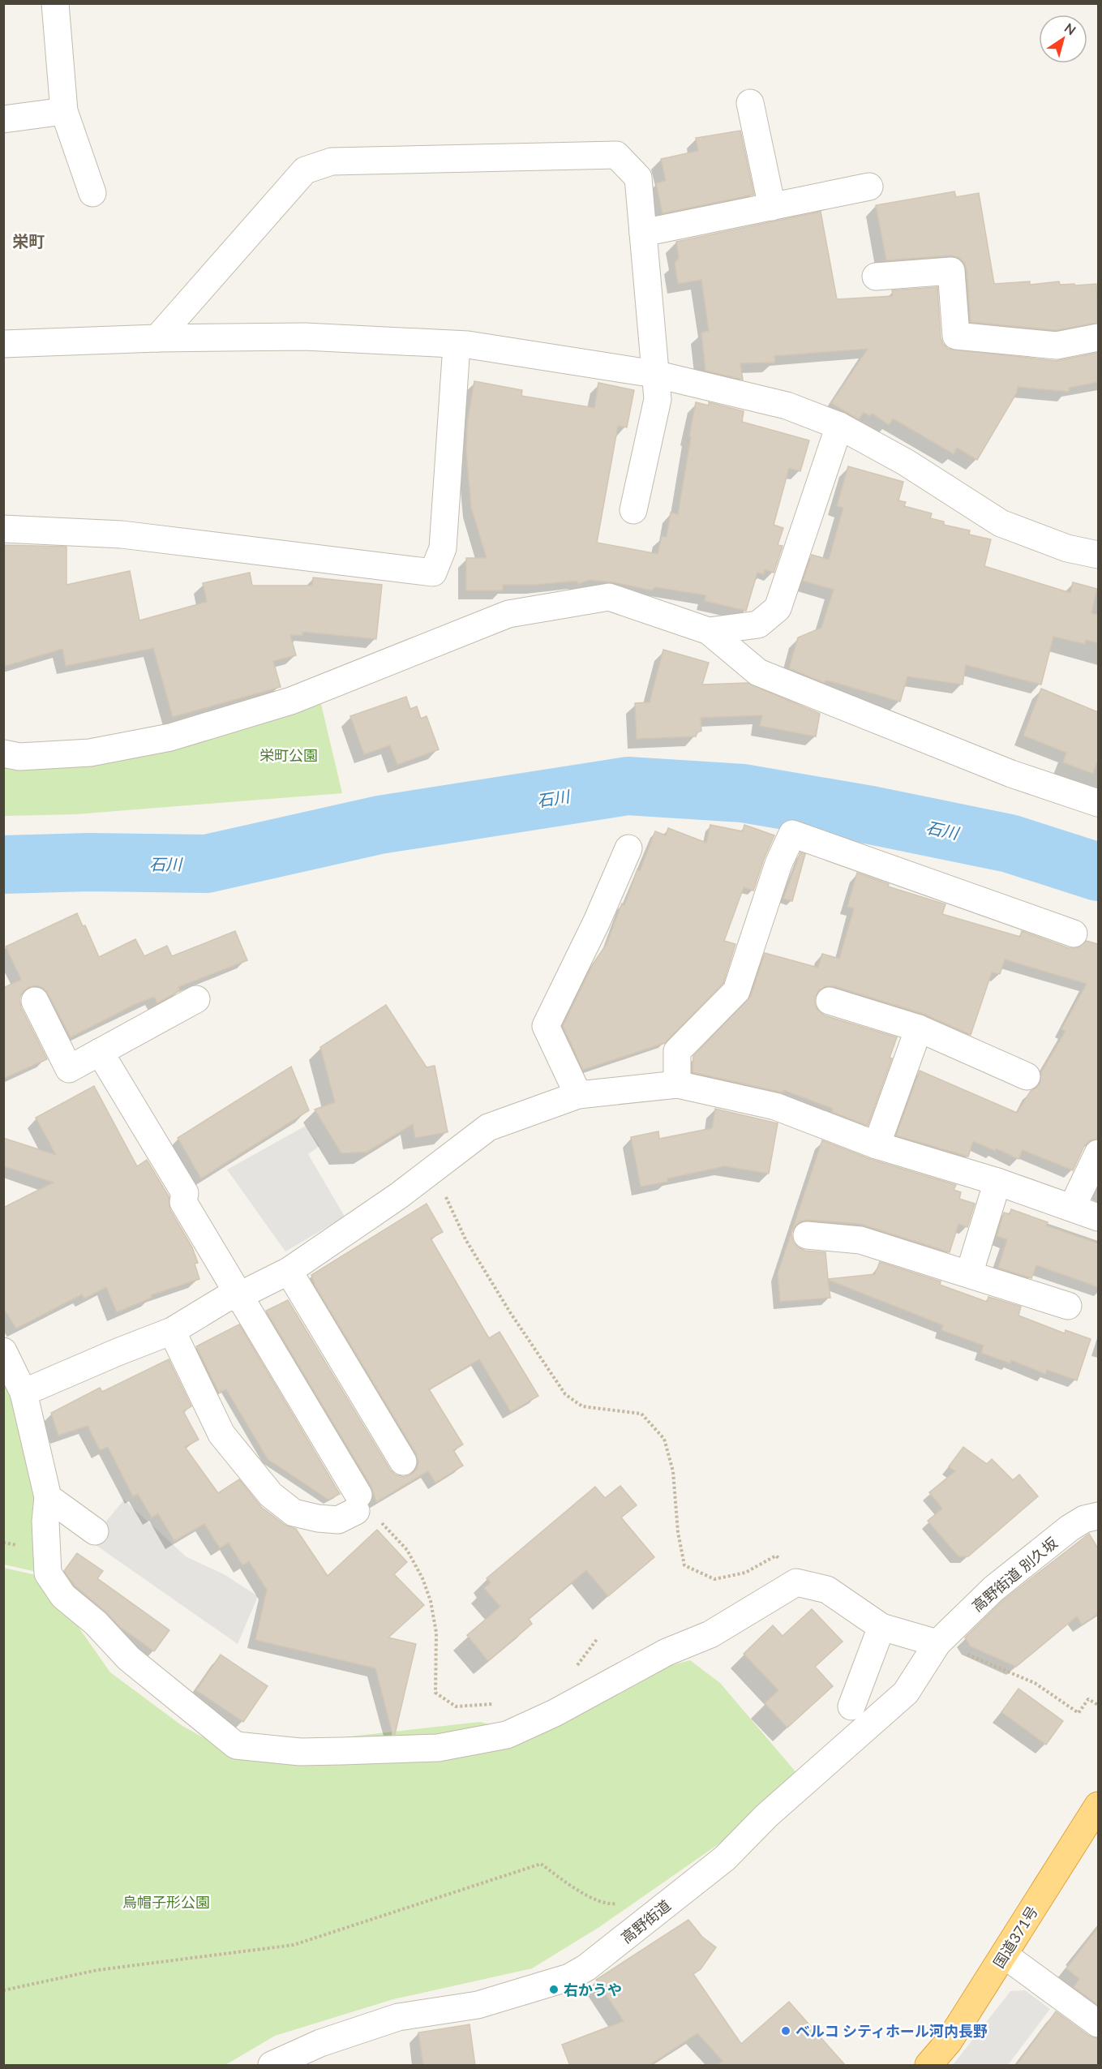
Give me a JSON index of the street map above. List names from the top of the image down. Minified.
{"streets":{"highway":["国道371号"],"street":["高野街道 別久坂","高野街道"]},"crossings":[["高野街道 別久坂","高野街道"]],"districts":["栄町"],"water":["石川"],"parks":["栄町公園","烏帽子形公園"],"places":["右かうや","ベルコ シティホール河内長野"],"north":"top right"}
